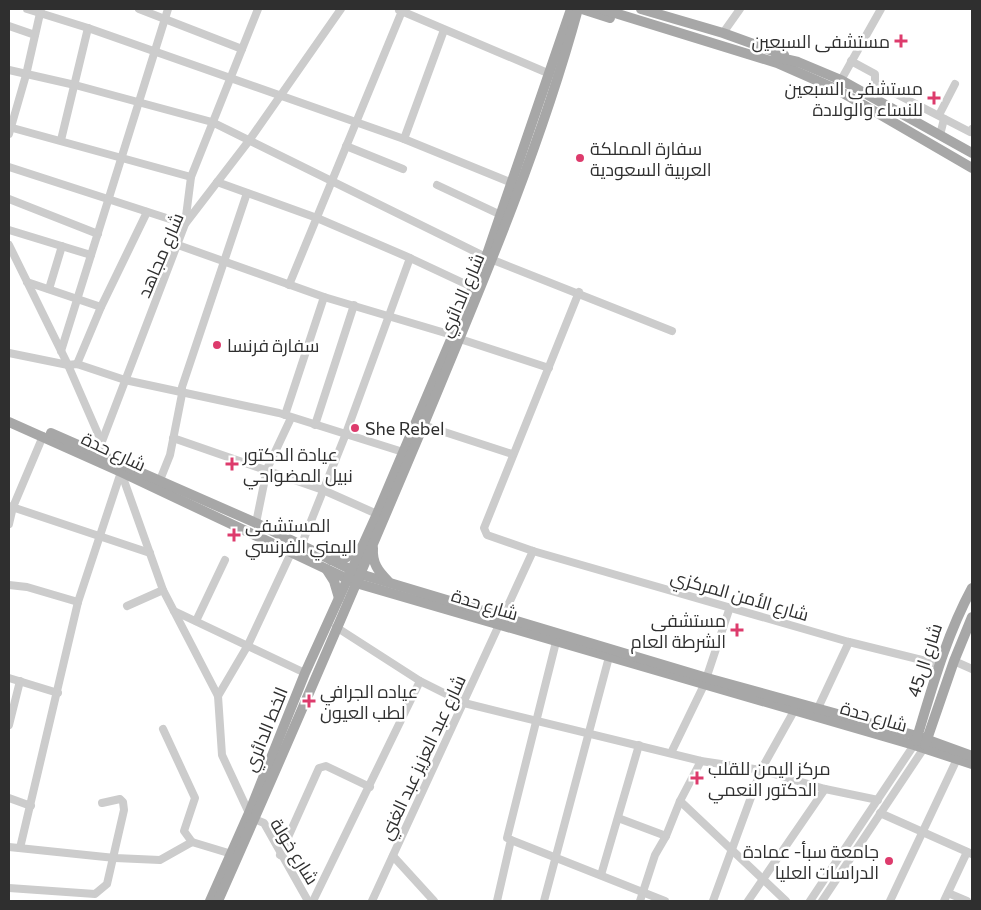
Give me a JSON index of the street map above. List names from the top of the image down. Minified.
{"streets":{"main road":["شارع الدائري","شارع حدة","شارع ال45","الخط الدائري"],"street":["شارع مجاهد","شارع الأمن المركزي","شارع عبد العزيز عبد الغني","شارع خولة"]},"crossings":[["شارع مجاهد","شارع حدة"],["شارع الدائري","شارع حدة"],["شارع الدائري","الخط الدائري"],["شارع حدة","شارع ال45"],["شارع حدة","الخط الدائري"],["شارع حدة","شارع عبد العزيز عبد الغني"],["شارع الأمن المركزي","شارع ال45"],["شارع الأمن المركزي","شارع عبد العزيز عبد الغني"],["الخط الدائري","شارع خولة"]],"places":{"health":["مستشفى السبعين","مستشفى السبعين للنساء والولادة","عيادة الدكتور نبيل المضواحي","المستشفى اليمني الفرنسي","مستشفى الشرطة العام","عياده الجرافي لطب العيون","مركز اليمن للقلب الدكتور النعمي"],"other":["سفارة المملكة العربية السعودية","سفارة فرنسا","She Rebel","جامعة سبأ- عمادة الدراسات العليا"]}}
